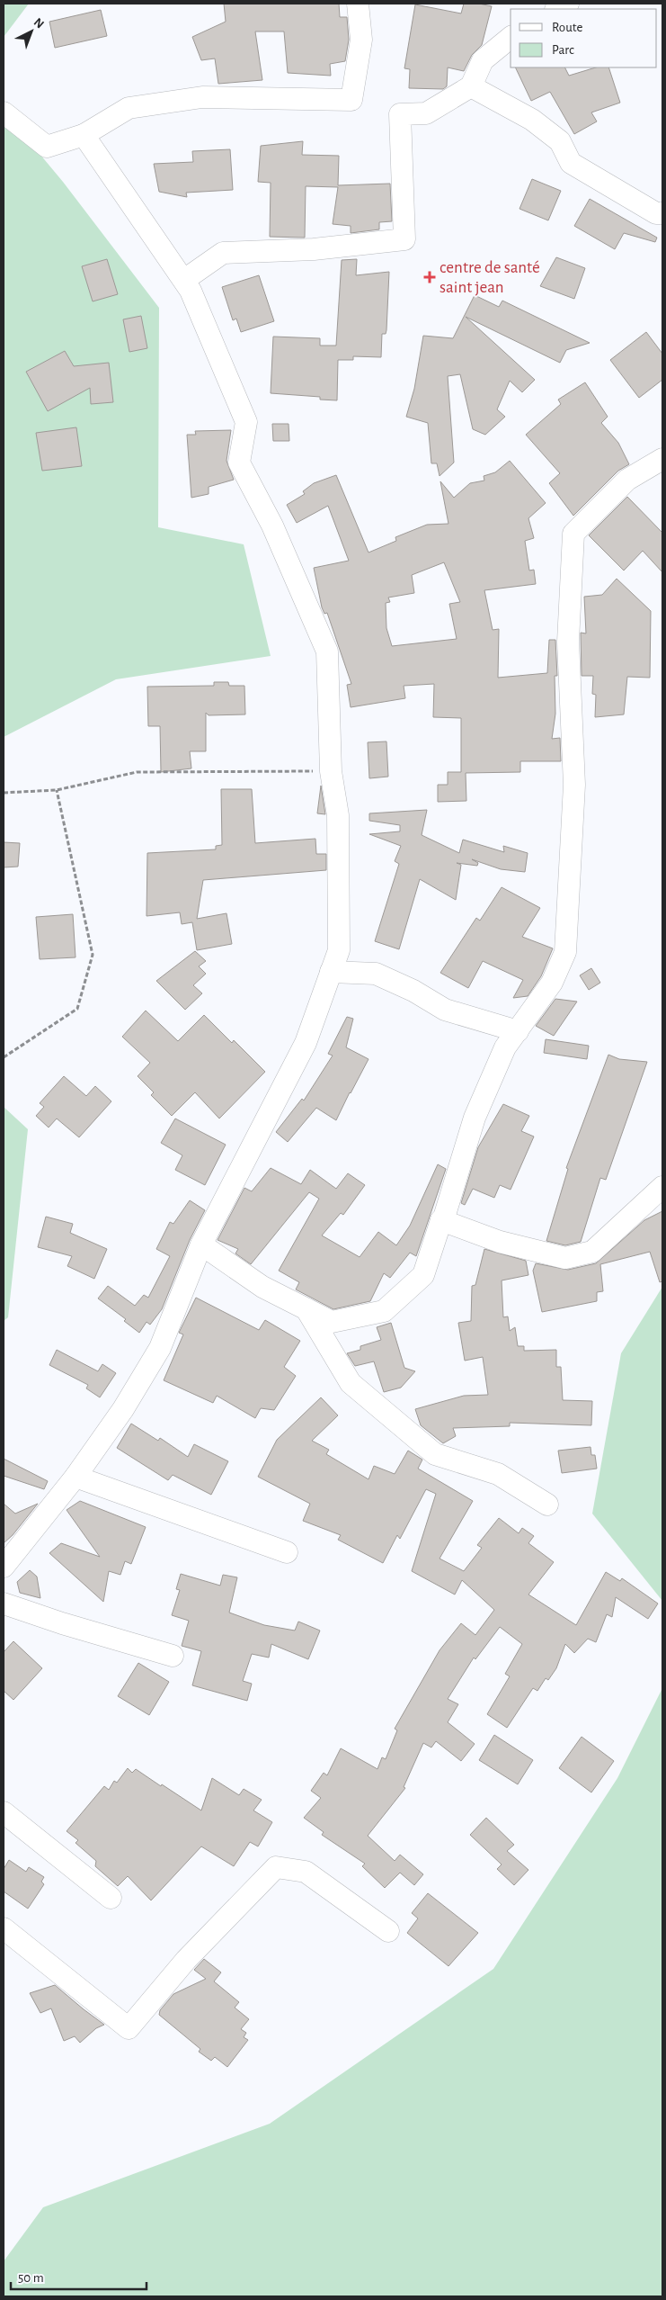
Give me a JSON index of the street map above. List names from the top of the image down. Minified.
{"places":{"health":["centre de santé saint jean"]},"legend":["Route","Parc"],"scale_bar":"50 m","north":"top right"}
